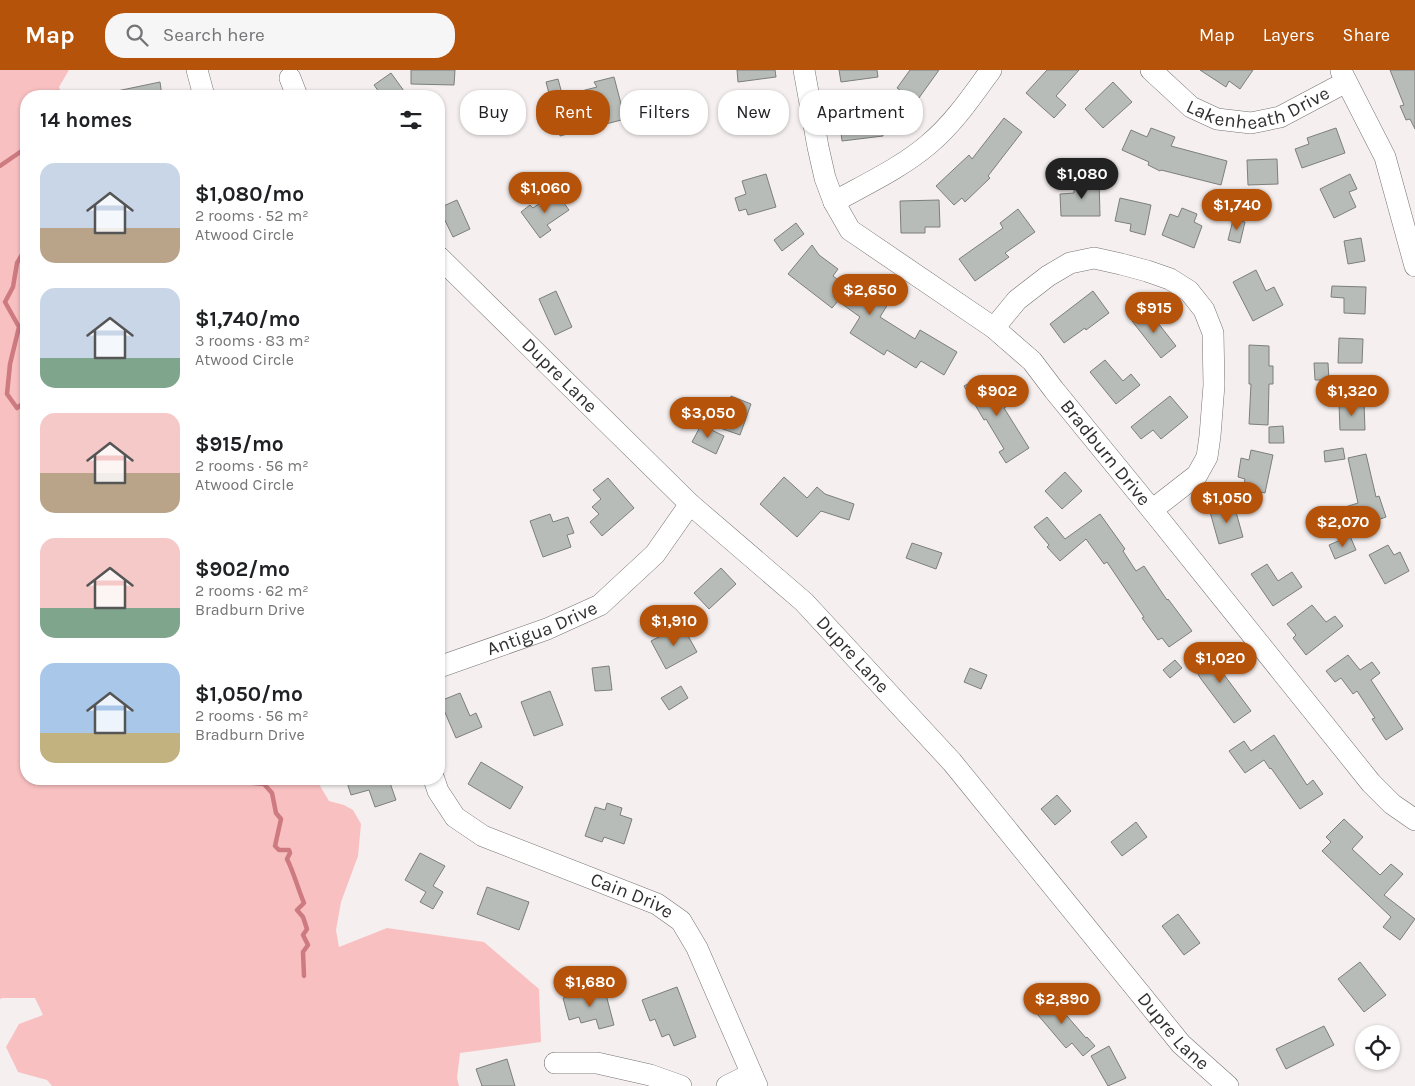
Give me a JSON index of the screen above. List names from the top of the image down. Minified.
{"streets":{"street":["Lakenheath Drive","Dupre Lane","Bradburn Drive","Antigua Drive","Cain Drive"]},"crossings":[["Dupre Lane","Antigua Drive"]],"page":{"header":"Map","search":"Search here","nav":["Map","Layers","Share"],"chip":["Buy","Rent","Filters","New","Apartment"],"heading":"14 homes","list":[{"name":"$1,080/mo","note":"2 rooms · 52 m² · Atwood Circle"},{"name":"$1,740/mo","note":"3 rooms · 83 m² · Atwood Circle"},{"name":"$915/mo","note":"2 rooms · 56 m² · Atwood Circle"},{"name":"$902/mo","note":"2 rooms · 62 m² · Bradburn Drive"},{"name":"$1,050/mo","note":"2 rooms · 56 m² · Bradburn Drive"}],"price":["$1,080","$1,060","$1,740","$2,650","$915","$902","$1,320","$3,050","$1,050","$2,070","$1,910","$1,020","$1,680","$2,890"]}}
